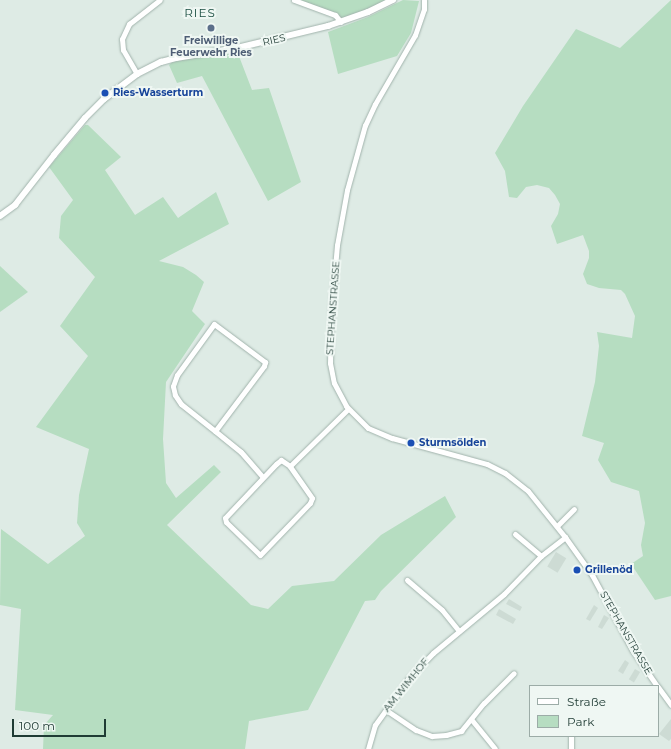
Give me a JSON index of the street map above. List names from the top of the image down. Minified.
{"streets":{"street":["RIES","STEPHANSTRASSE","AM WIMHOF"]},"crossings":[["STEPHANSTRASSE","AM WIMHOF"]],"districts":["RIES"],"places":["Freiwillige Feuerwehr Ries","Ries-Wasserturm","Sturmsölden","Grillenöd"],"legend":["Straße","Park"],"scale_bar":"100 m"}
